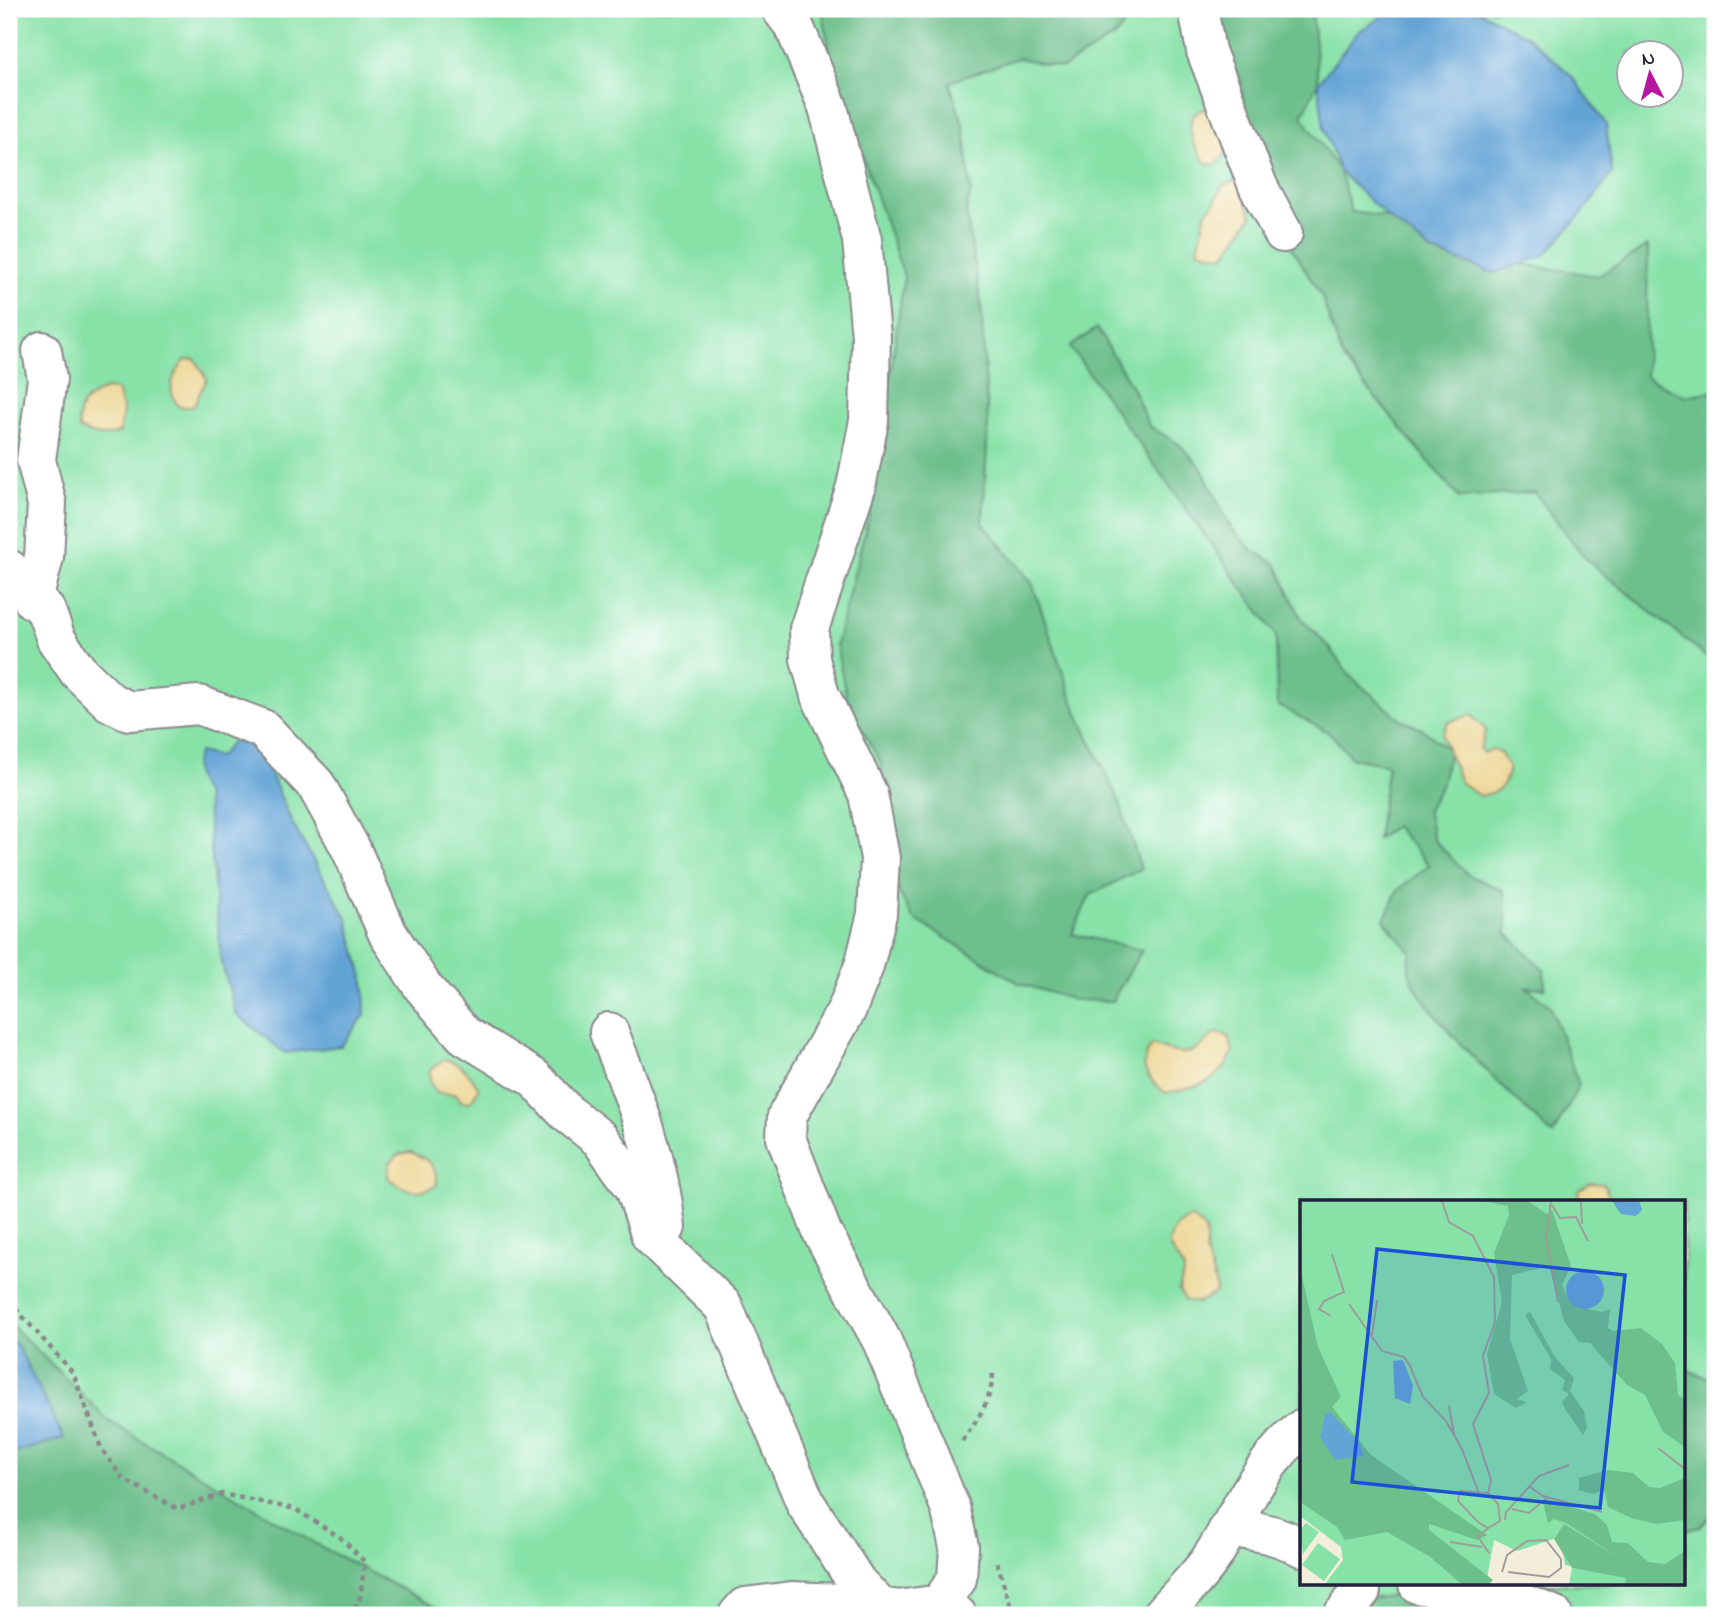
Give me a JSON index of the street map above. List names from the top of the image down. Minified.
{"north":"top"}
